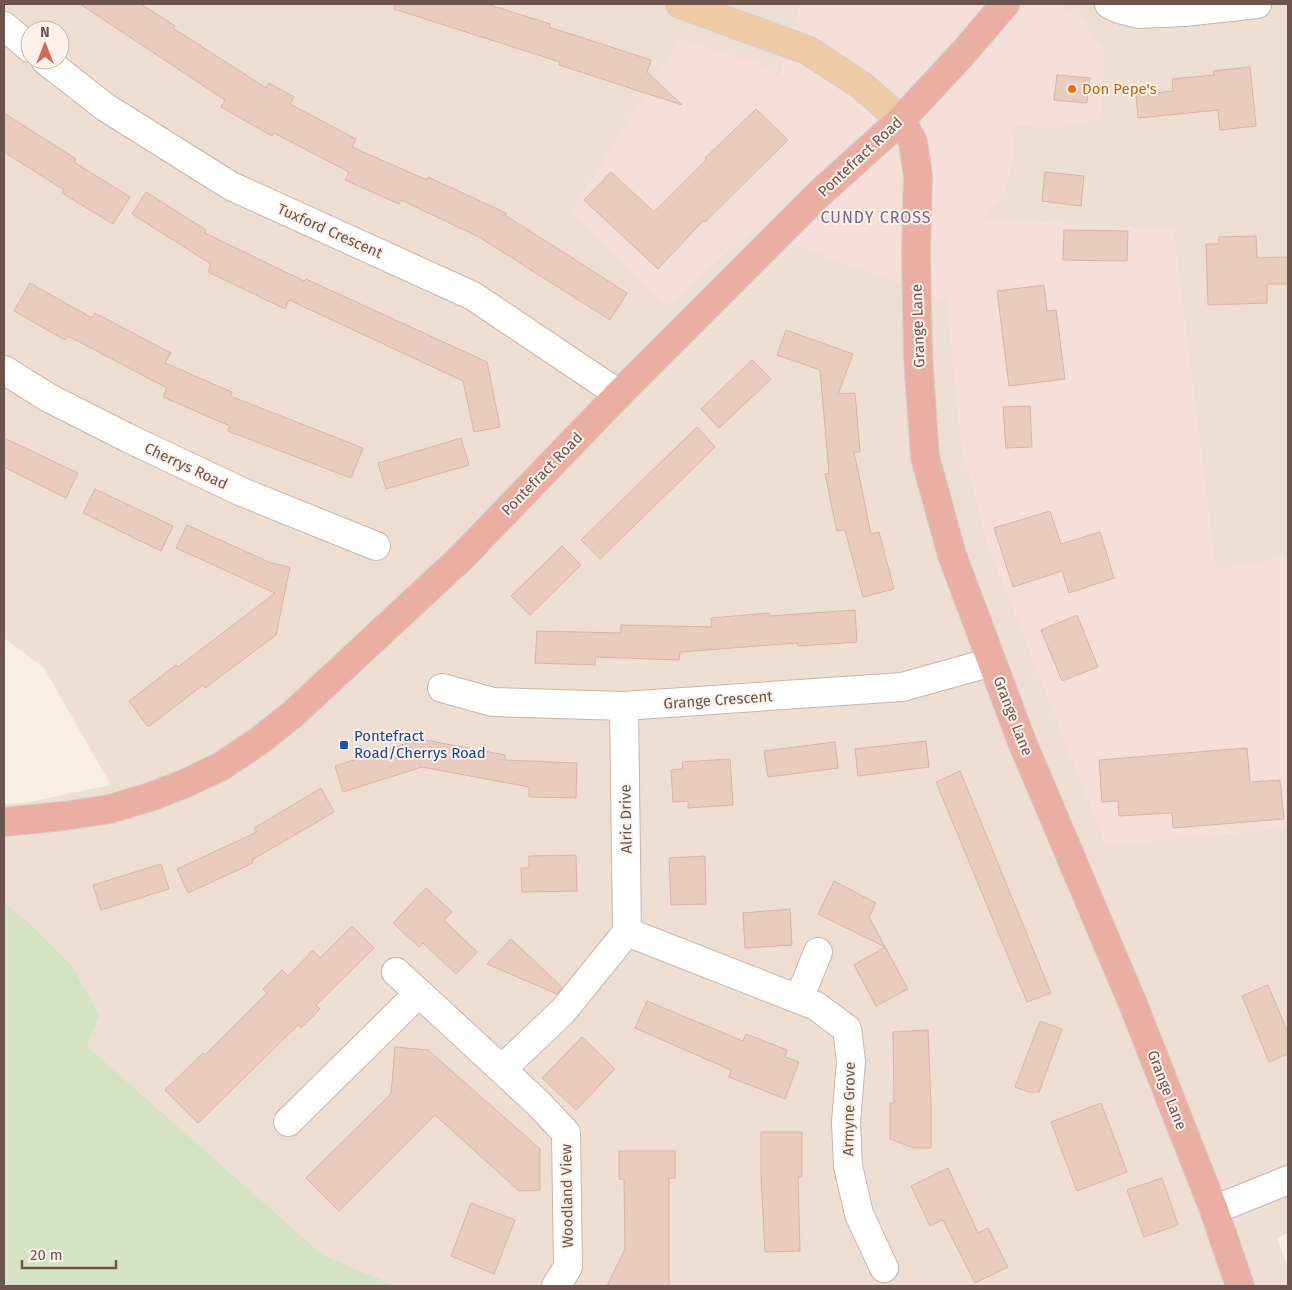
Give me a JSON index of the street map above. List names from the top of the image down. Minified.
{"streets":{"highway":["Pontefract Road","Grange Lane"],"street":["Tuxford Crescent","Cherrys Road","Grange Crescent","Alric Drive","Armyne Grove","Woodland View"]},"crossings":[["Pontefract Road","Tuxford Crescent"],["Pontefract Road","Grange Lane"],["Grange Lane","Grange Crescent"],["Grange Crescent","Alric Drive"],["Alric Drive","Armyne Grove"]],"districts":["CUNDY CROSS"],"places":{"other":["Don Pepe's"],"transit":["Pontefract Road/Cherrys Road"]},"scale_bar":"20 m","north":"top"}
